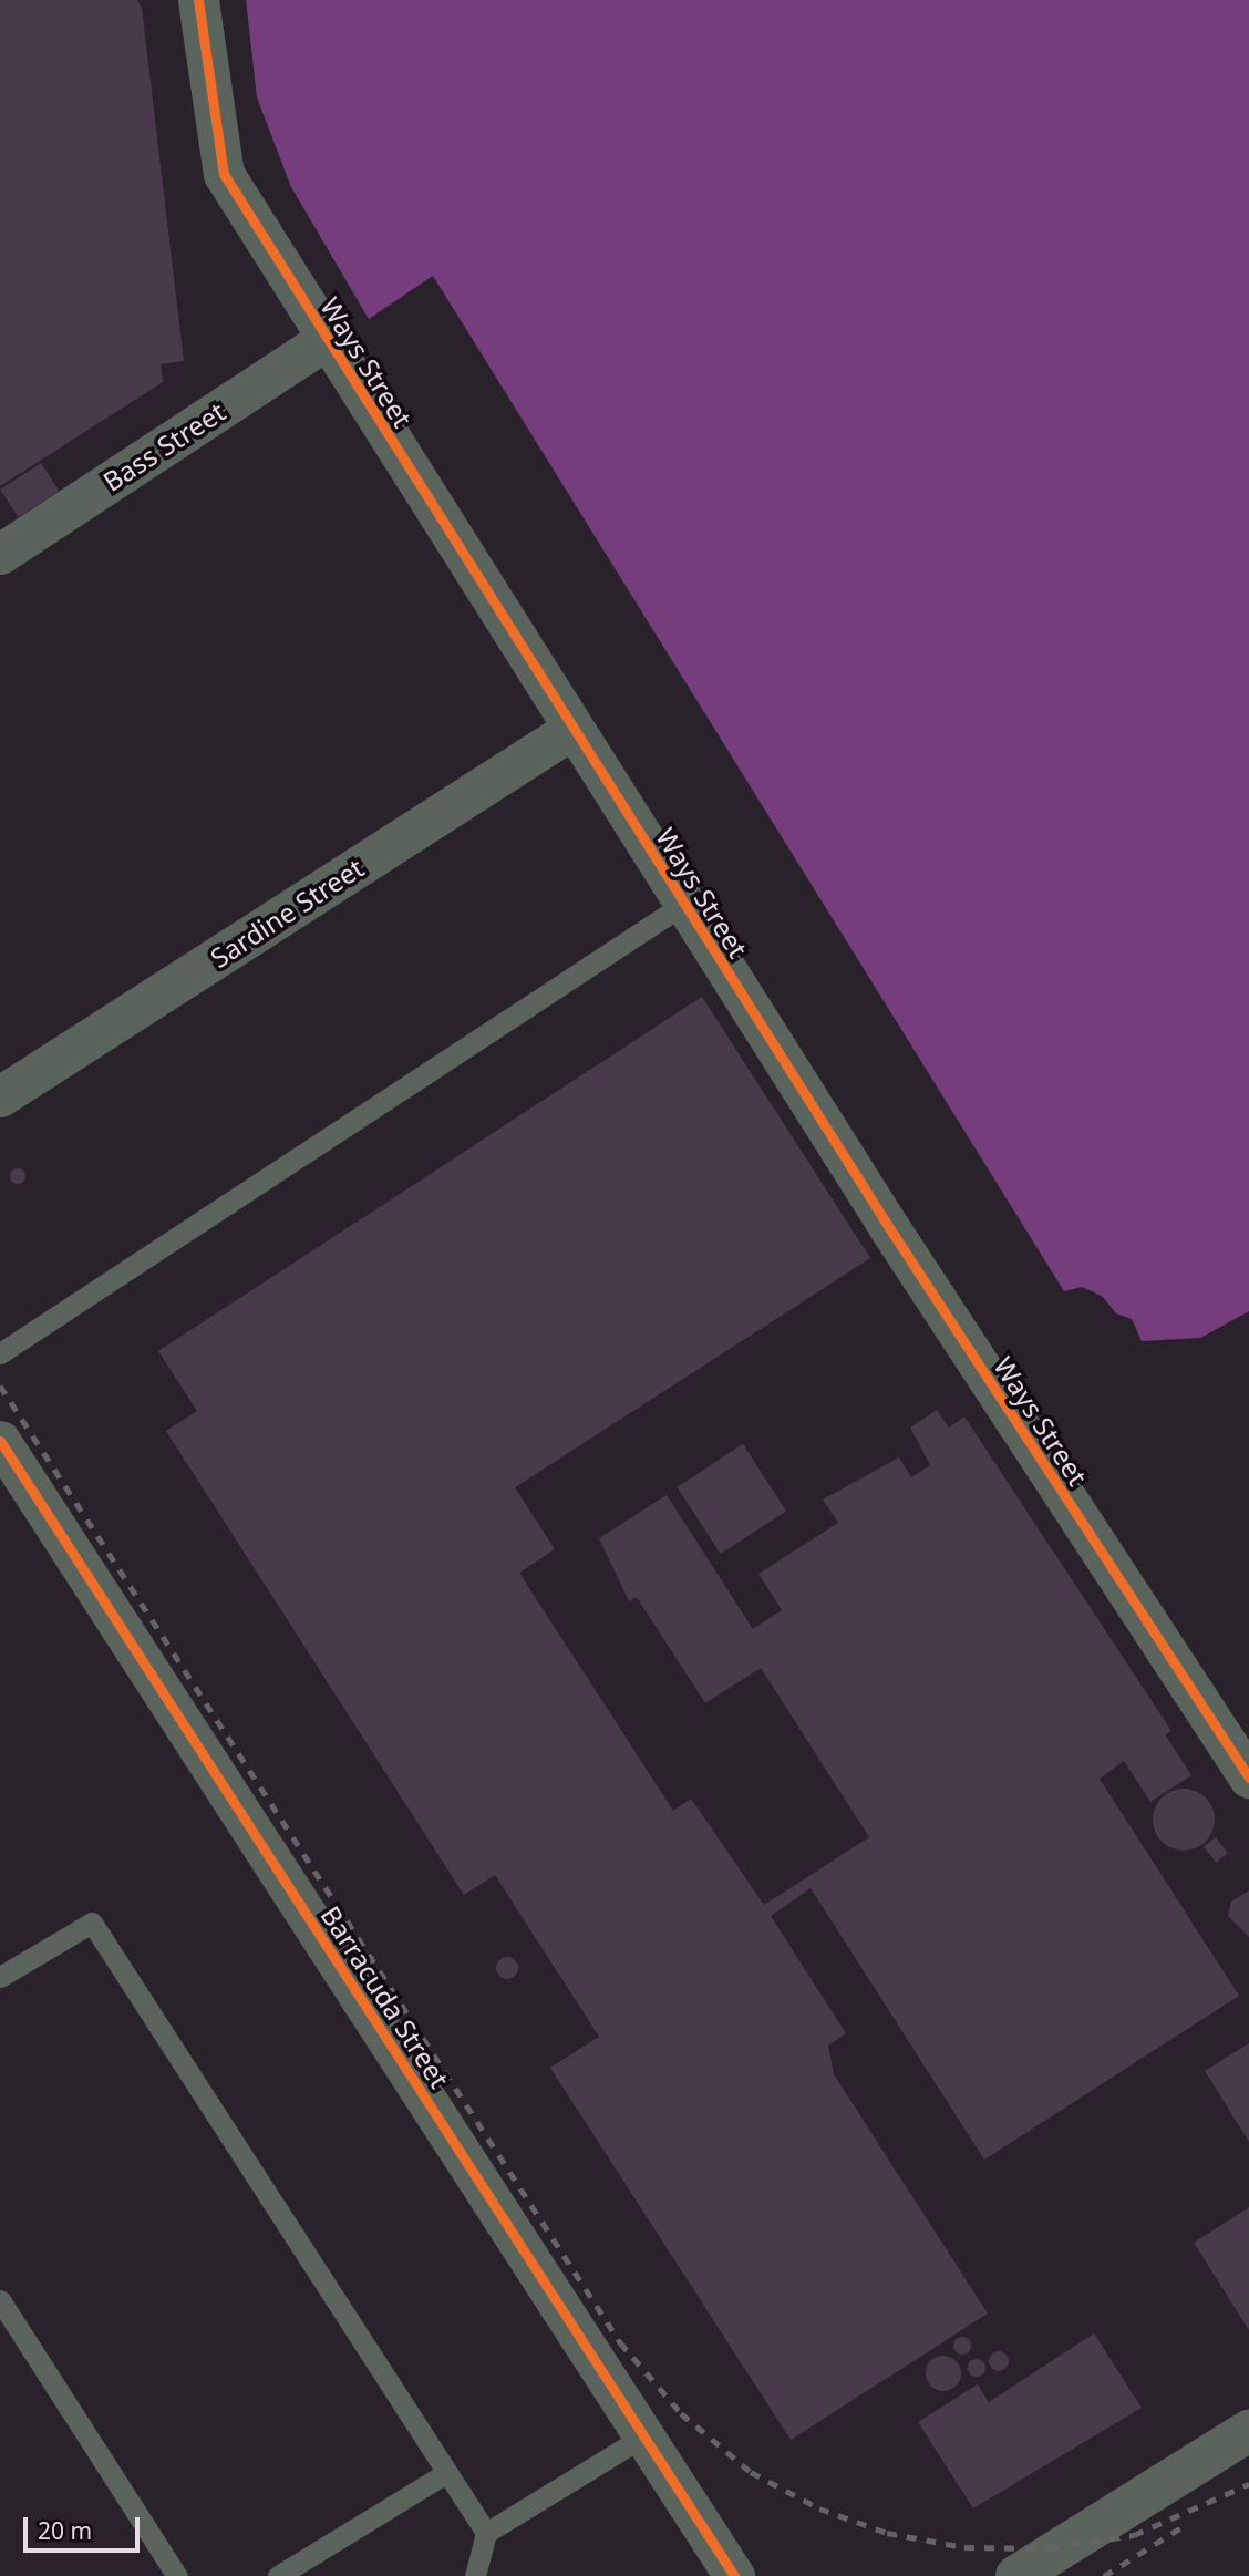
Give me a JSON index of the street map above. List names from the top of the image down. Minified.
{"streets":{"street":["Ways Street","Bass Street","Sardine Street","Barracuda Street"]},"crossings":[["Ways Street","Bass Street"],["Ways Street","Sardine Street"]],"scale_bar":"20 m"}
